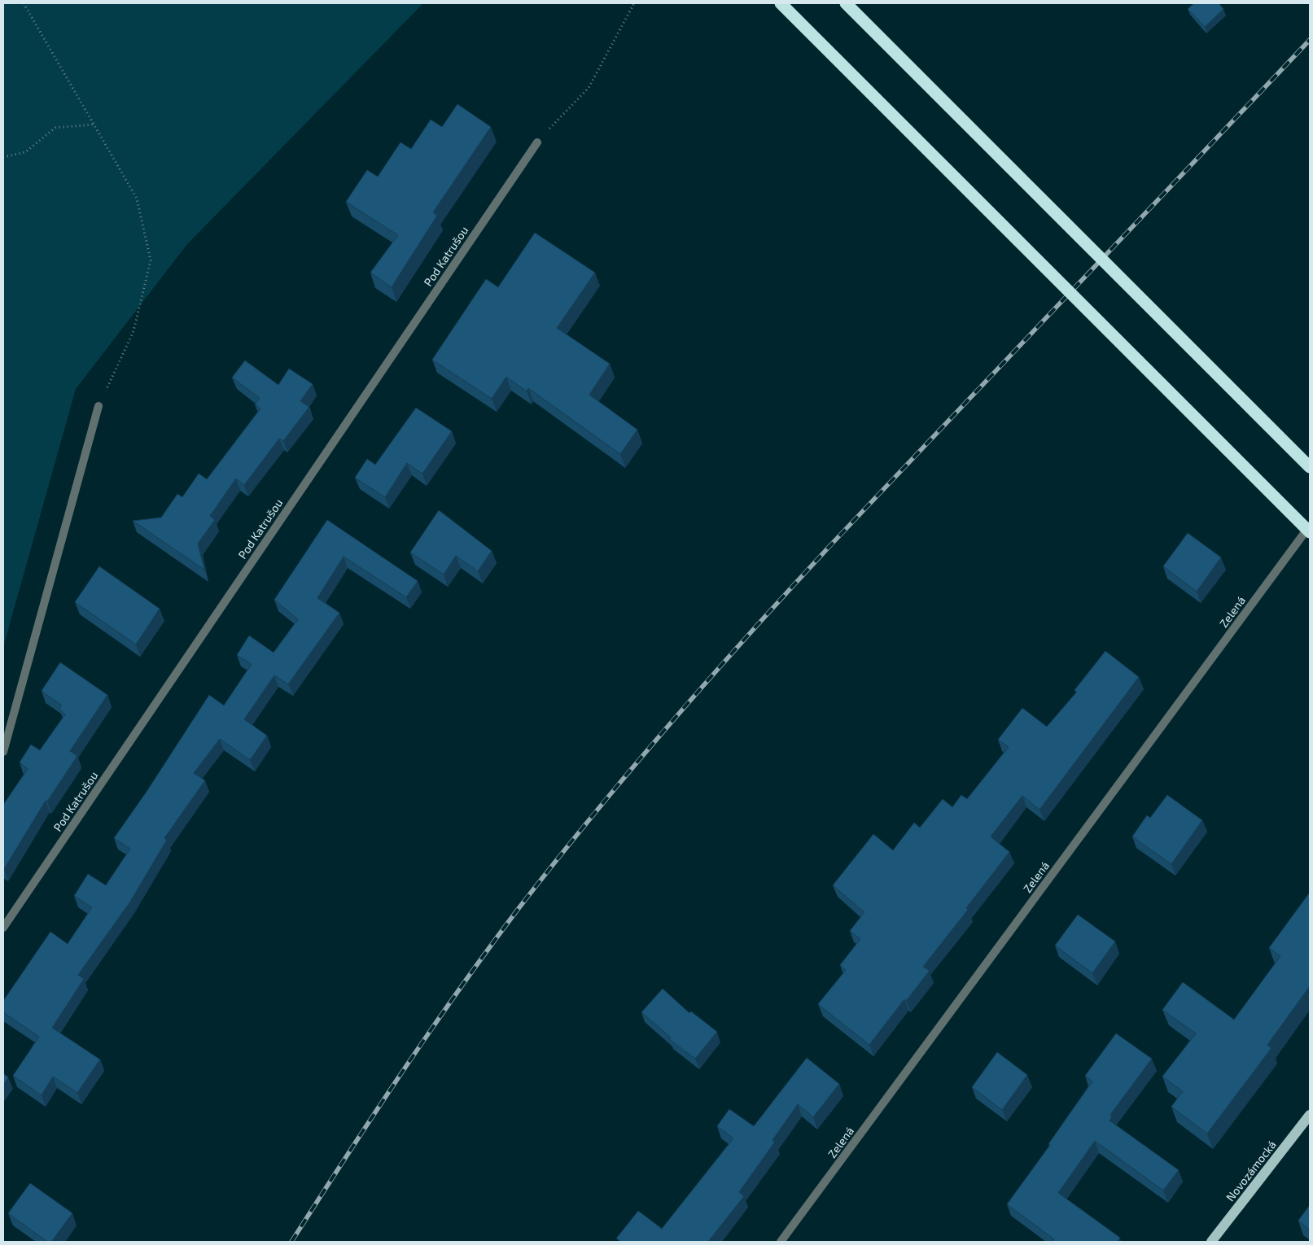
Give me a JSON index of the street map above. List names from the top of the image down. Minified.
{"streets":{"main road":["Novozámocká"],"street":["Pod Katrušou","Zelená"]}}
